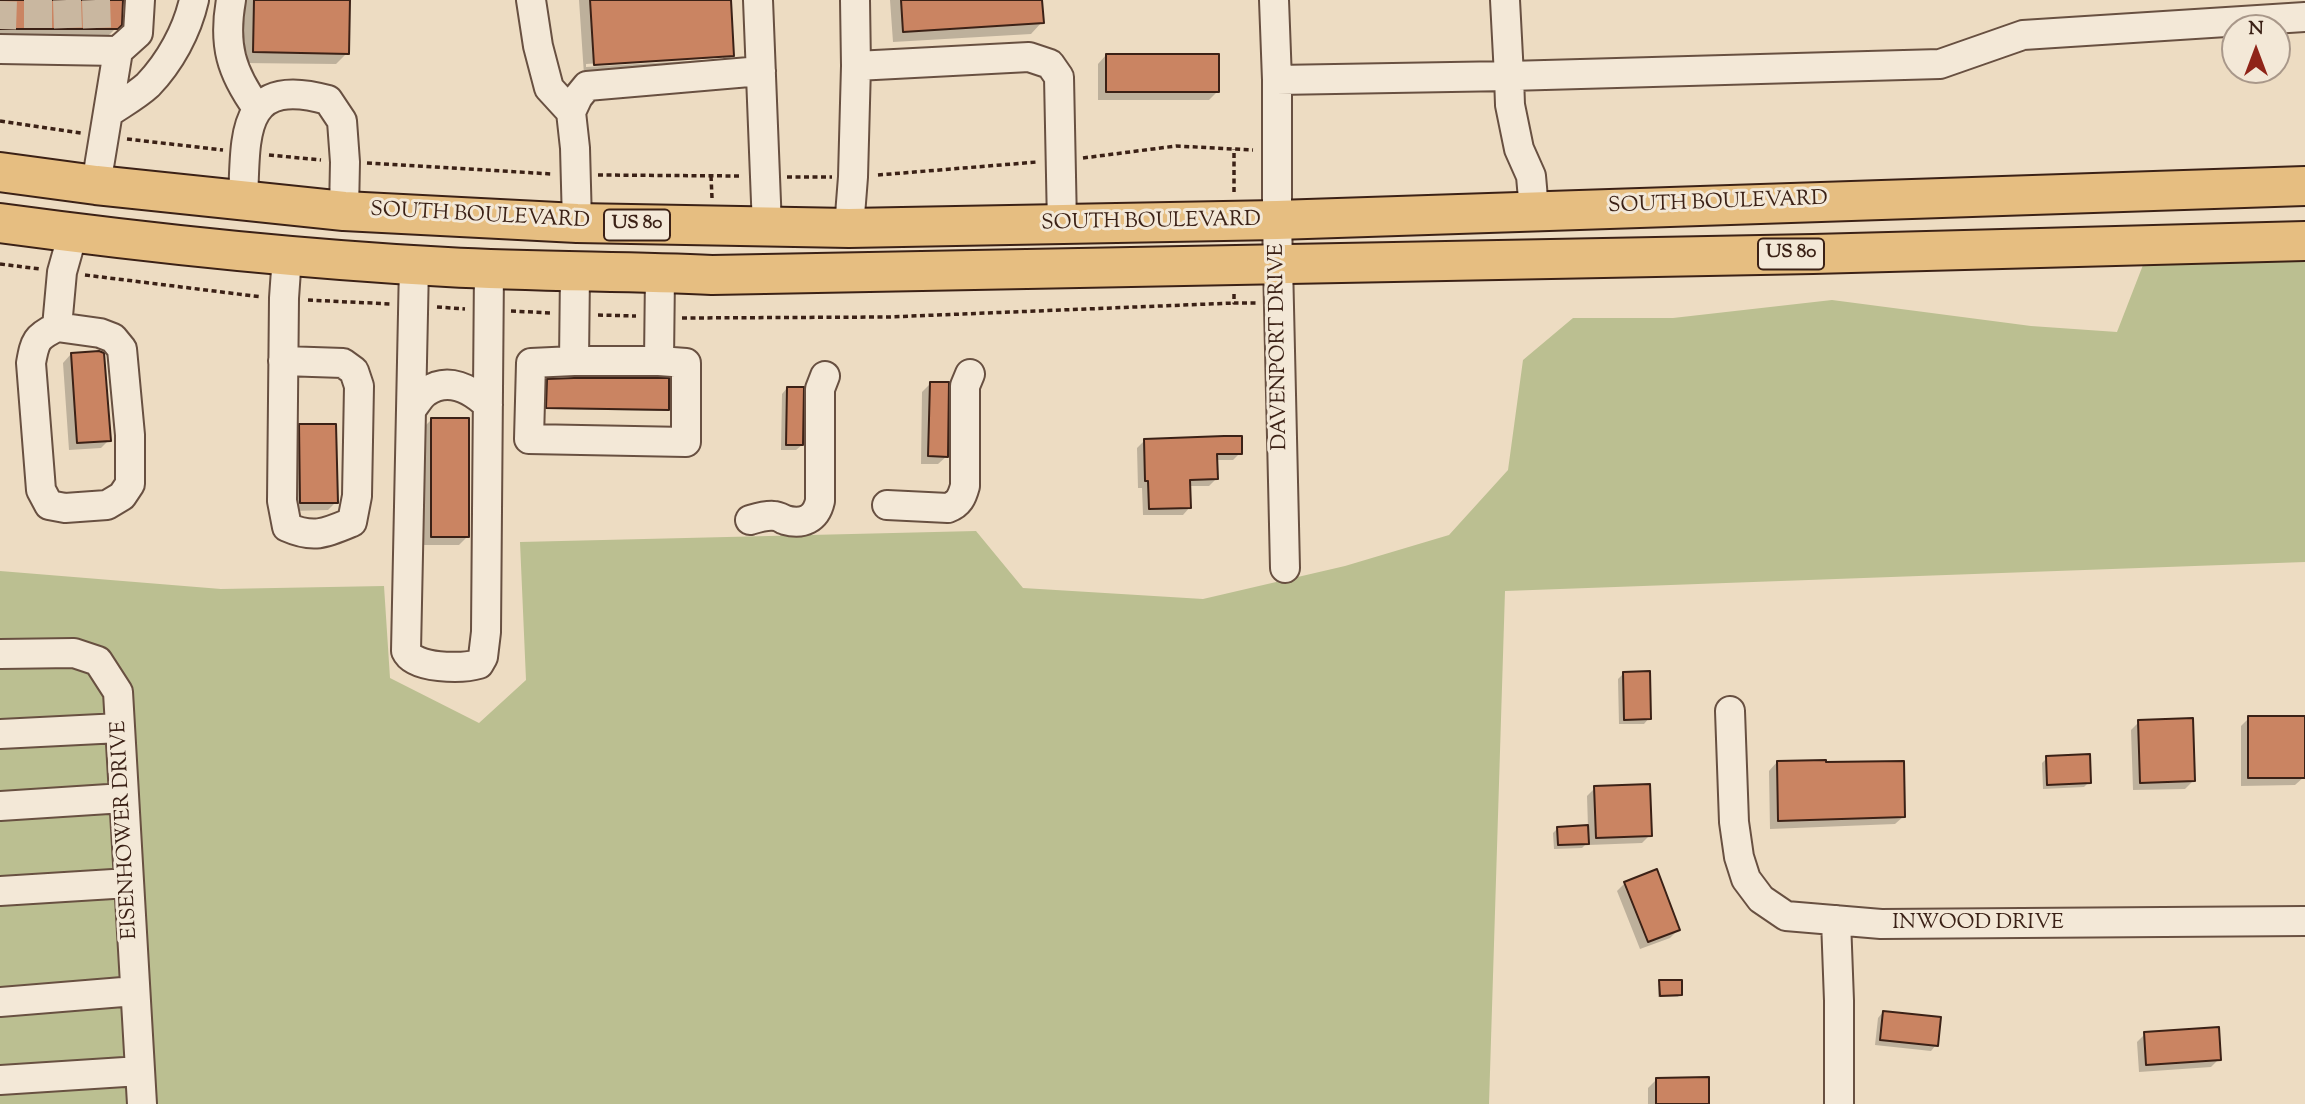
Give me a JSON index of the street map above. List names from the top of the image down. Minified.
{"streets":{"highway":["SOUTH BOULEVARD","US 80"],"street":["DAVENPORT DRIVE","EISENHOWER DRIVE","INWOOD DRIVE"]},"crossings":[["SOUTH BOULEVARD","DAVENPORT DRIVE"]],"north":"top"}
